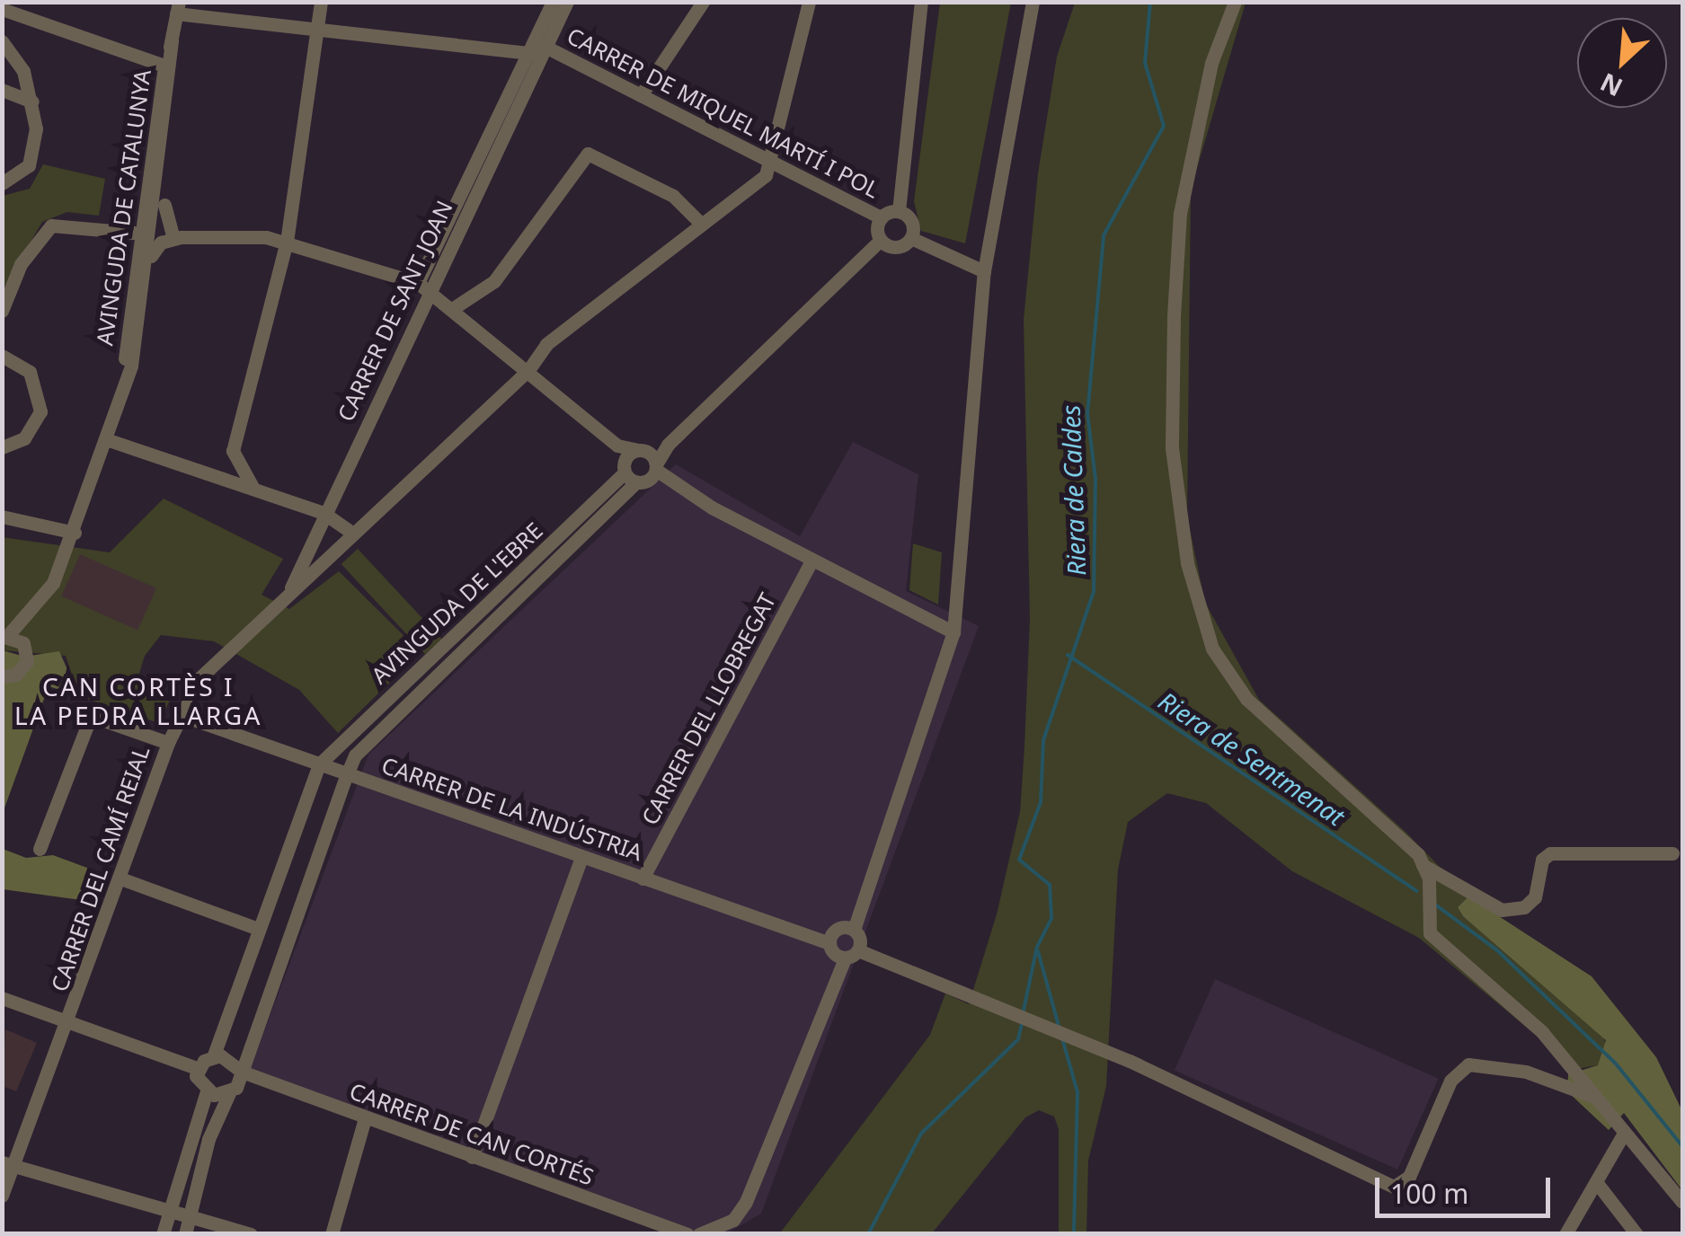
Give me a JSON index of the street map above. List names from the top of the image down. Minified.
{"streets":{"street":["CARRER DE MIQUEL MARTÍ I POL","AVINGUDA DE CATALUNYA","CARRER DE SANT JOAN","AVINGUDA DE L'EBRE","CARRER DEL LLOBREGAT","CARRER DE LA INDÚSTRIA","CARRER DEL CAMÍ REIAL","CARRER DE CAN CORTÉS"]},"crossings":[["CARRER DE MIQUEL MARTÍ I POL","CARRER DE SANT JOAN"],["CARRER DE MIQUEL MARTÍ I POL","AVINGUDA DE L'EBRE"],["CARRER DE MIQUEL MARTÍ I POL","CARRER DEL CAMÍ REIAL"],["CARRER DE SANT JOAN","CARRER DEL CAMÍ REIAL"],["AVINGUDA DE L'EBRE","CARRER DE LA INDÚSTRIA"],["AVINGUDA DE L'EBRE","CARRER DE CAN CORTÉS"],["CARRER DEL LLOBREGAT","CARRER DE LA INDÚSTRIA"],["CARRER DE LA INDÚSTRIA","CARRER DEL CAMÍ REIAL"]],"districts":["CAN CORTÈS I LA PEDRA LLARGA"],"water":["Riera de Caldes","Riera de Sentmenat"],"scale_bar":"100 m","north":"bottom left"}
